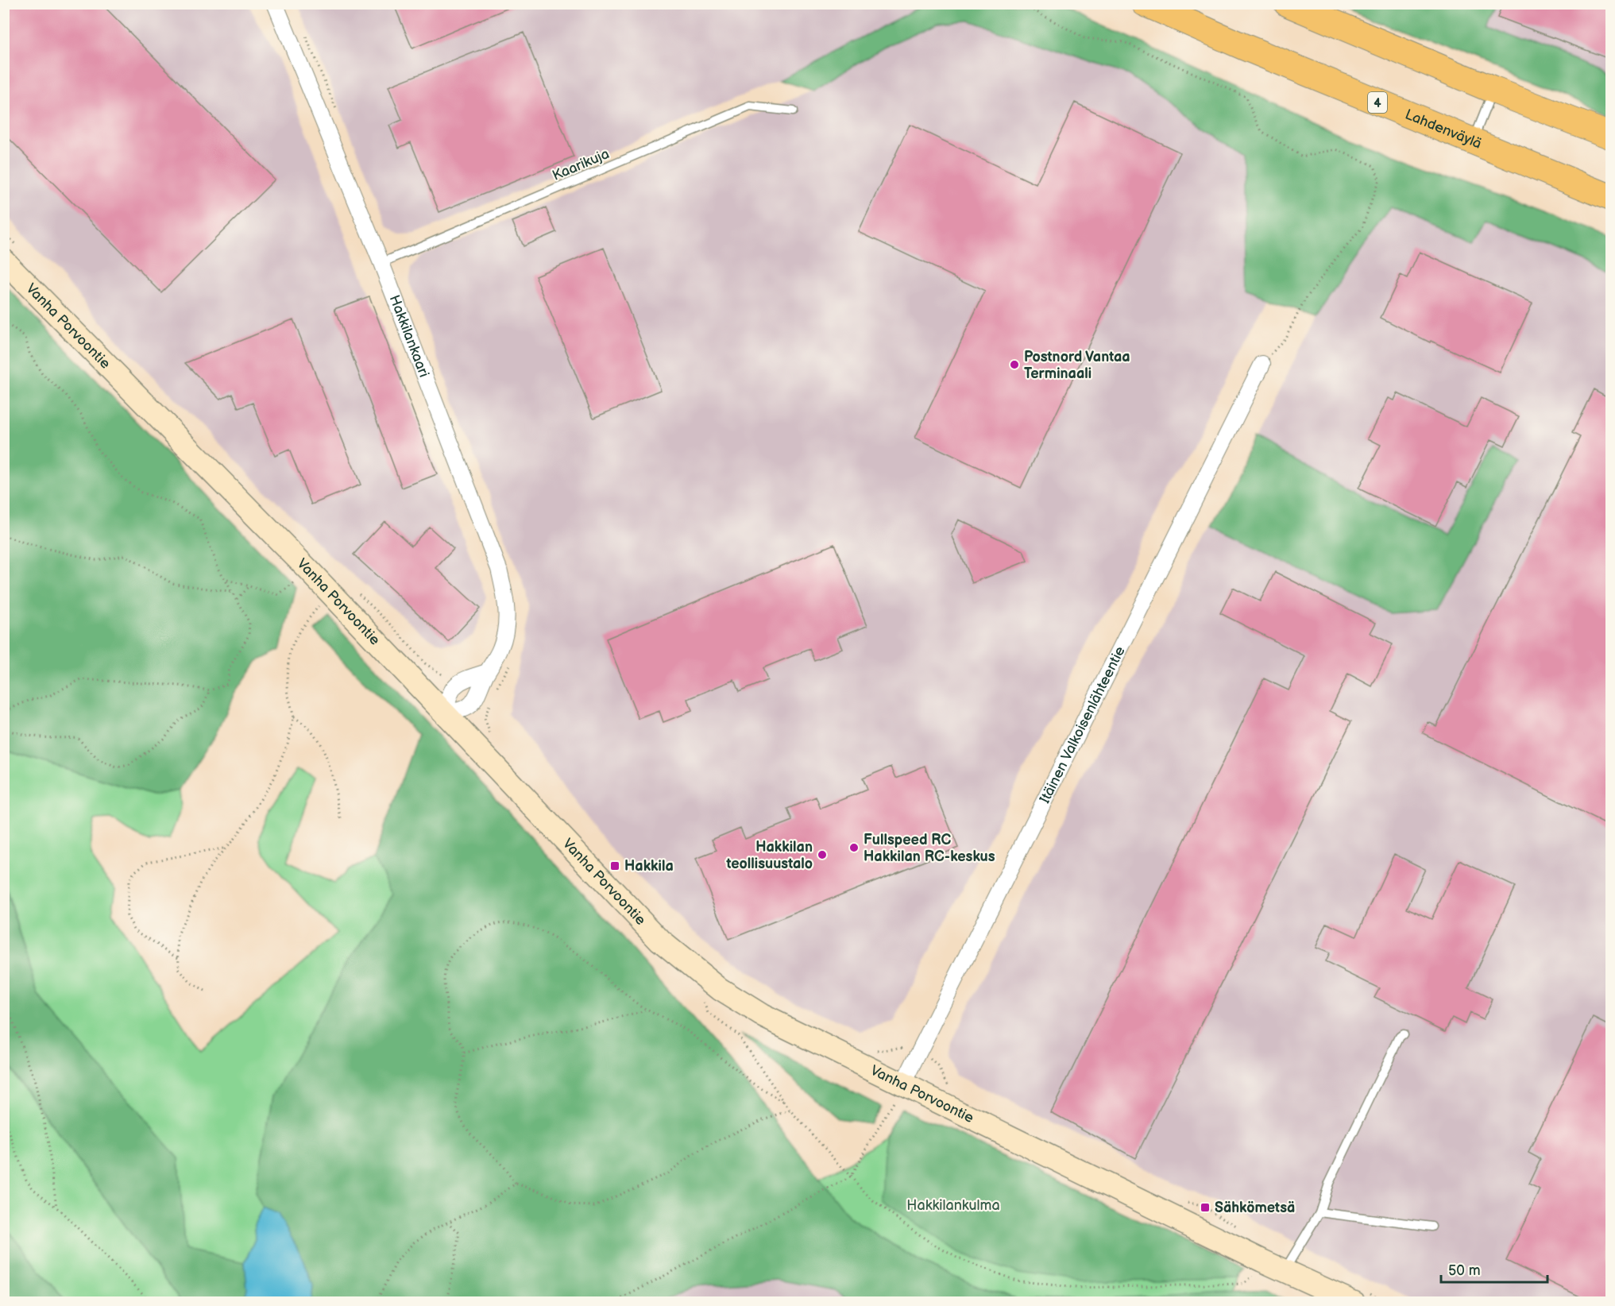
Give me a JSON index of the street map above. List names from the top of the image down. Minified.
{"streets":{"highway":["4","Lahdenväylä"],"main road":["Vanha Porvoontie"],"street":["Hakkilankaari","Itäinen Valkoisenlähteentie"],"lane":["Kaarikuja"]},"crossings":[["Kaarikuja","Hakkilankaari"],["Vanha Porvoontie","Hakkilankaari"],["Vanha Porvoontie","Itäinen Valkoisenlähteentie"]],"parks":["Hakkilankulma"],"places":{"other":["Postnord Vantaa Terminaali","Fullspeed RC Hakkilan RC-keskus","Hakkilan teollisuustalo"],"transit":["Hakkila","Sähkömetsä"]},"scale_bar":"50 m"}
